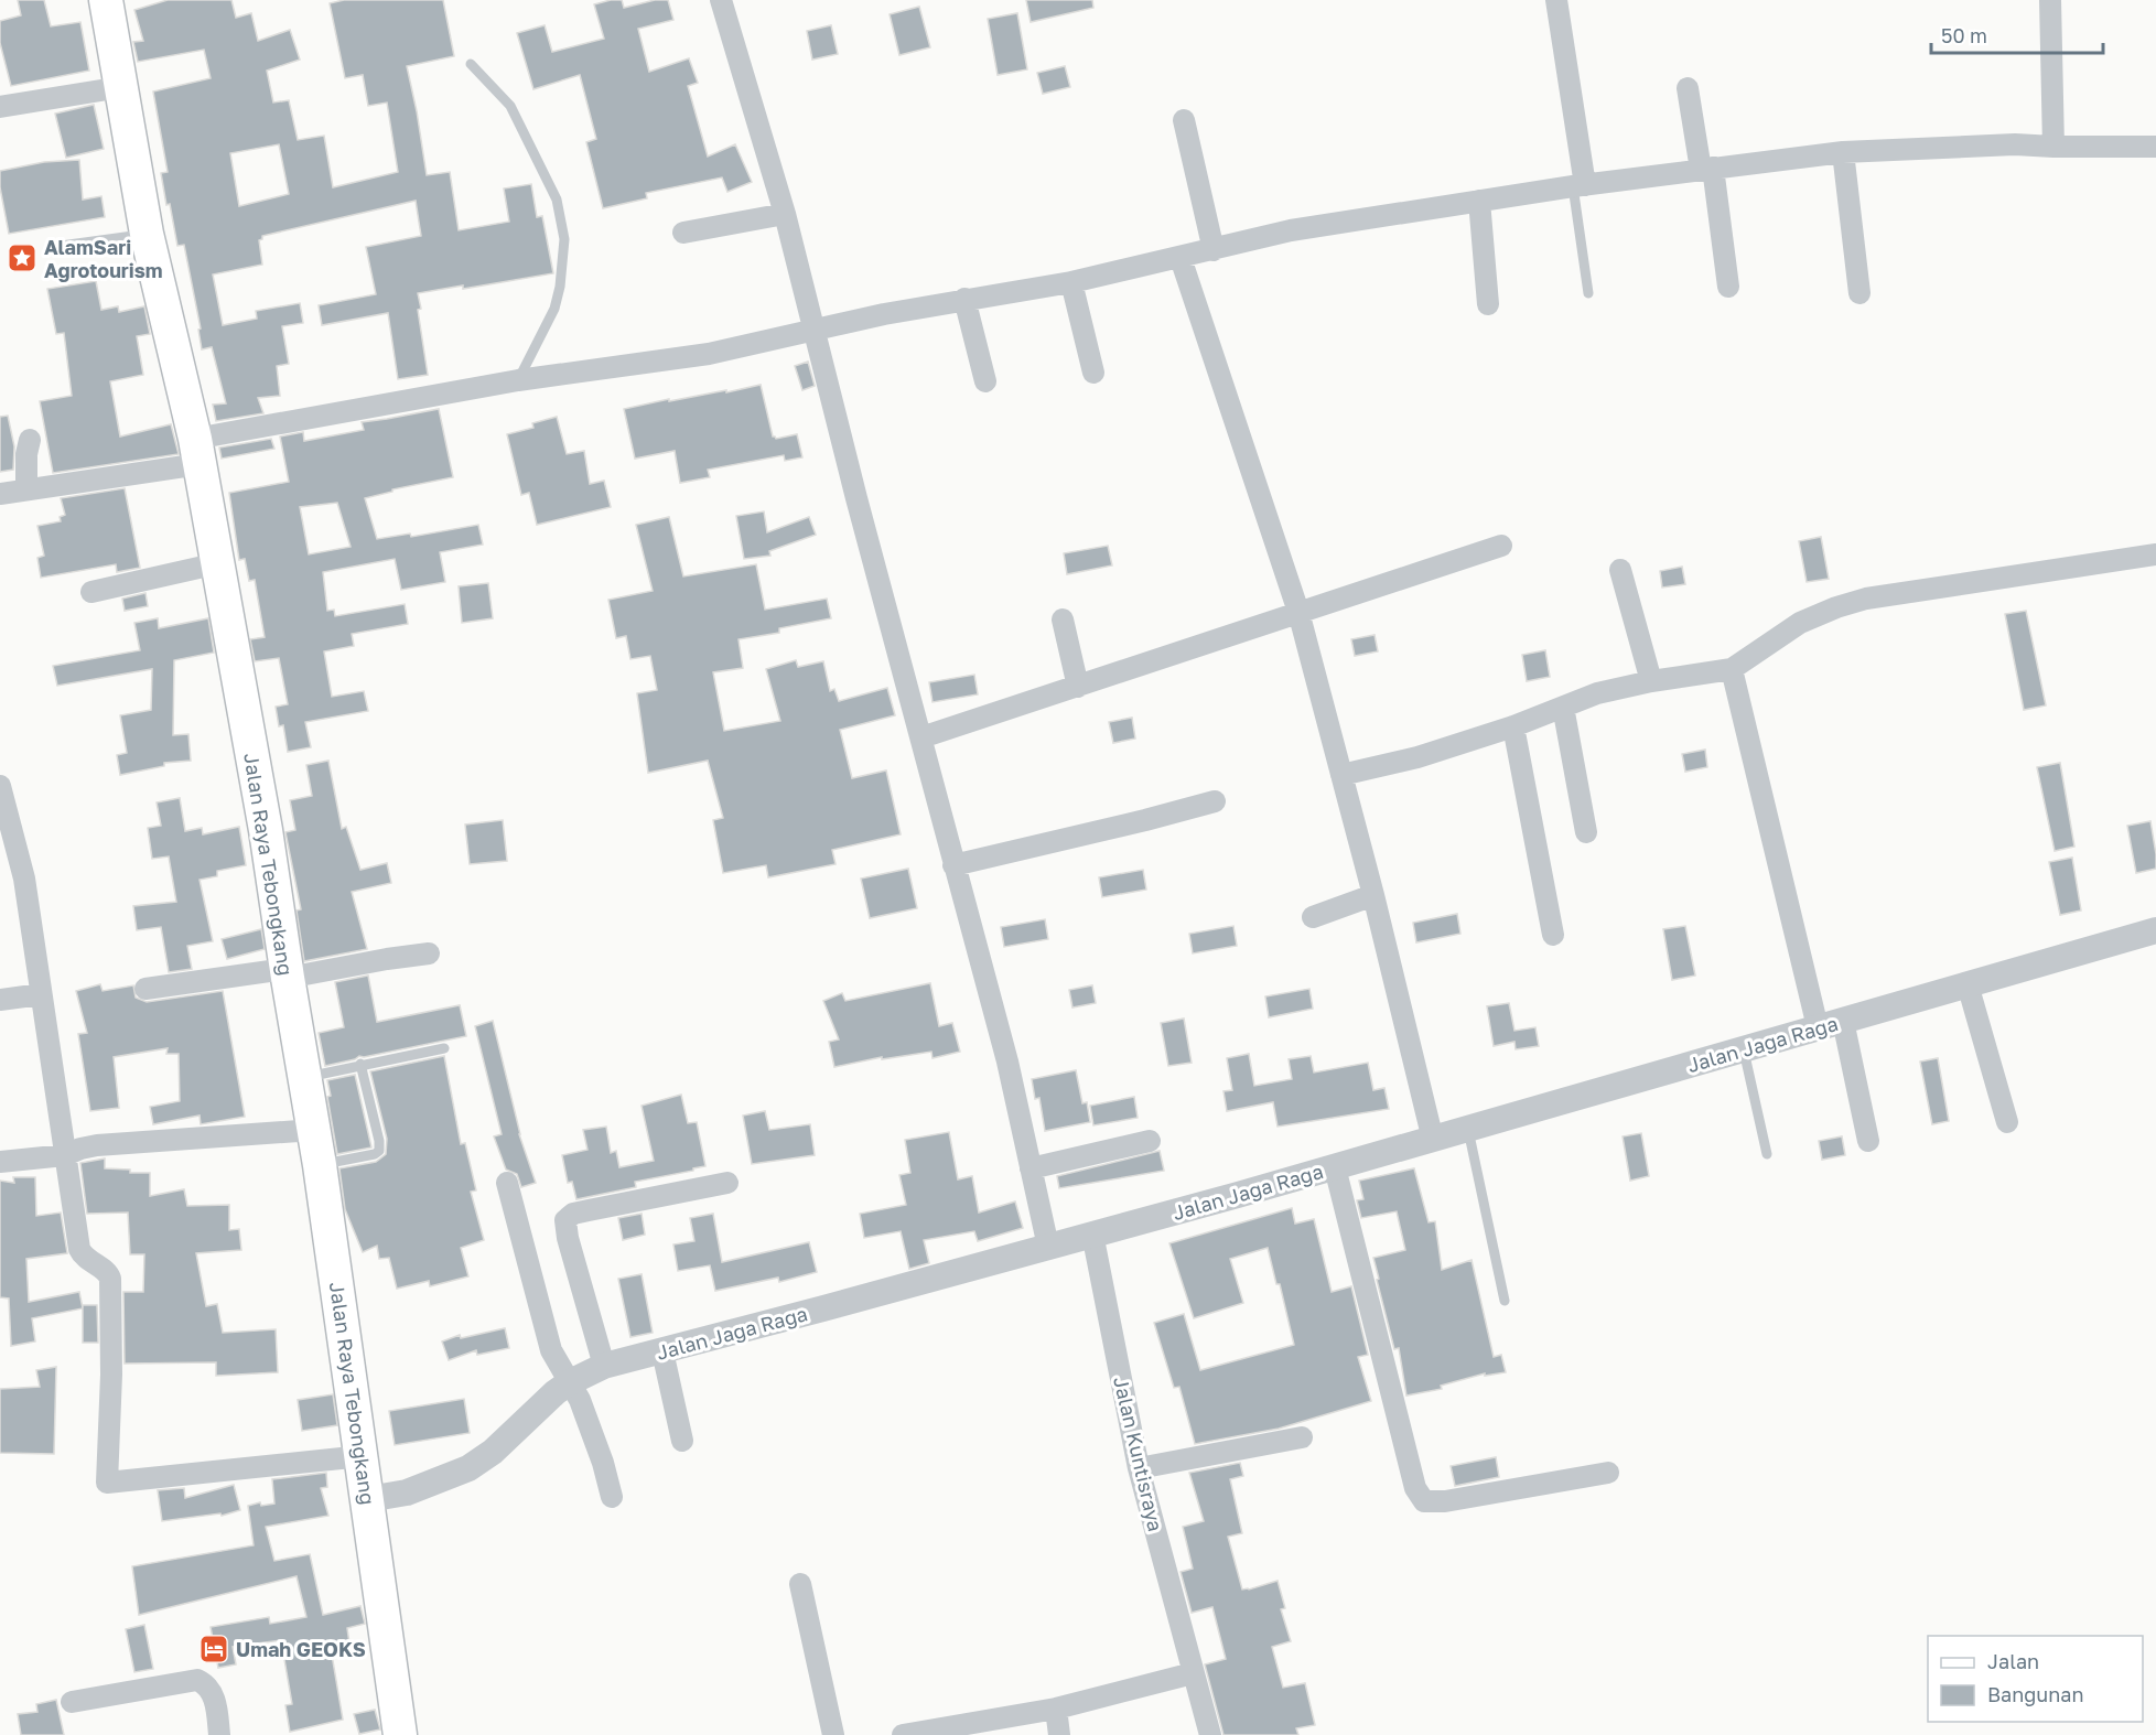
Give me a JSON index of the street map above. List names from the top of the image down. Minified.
{"streets":{"main road":["Jalan Raya Tebongkang"],"street":["Jalan Jaga Raga","Jalan Kuntisraya"]},"crossings":[["Jalan Raya Tebongkang","Jalan Jaga Raga"],["Jalan Jaga Raga","Jalan Kuntisraya"]],"places":{"place":["AlamSari Agrotourism"],"hotel":["Umah GEOKS"]},"legend":["Jalan","Bangunan"],"scale_bar":"50 m"}
